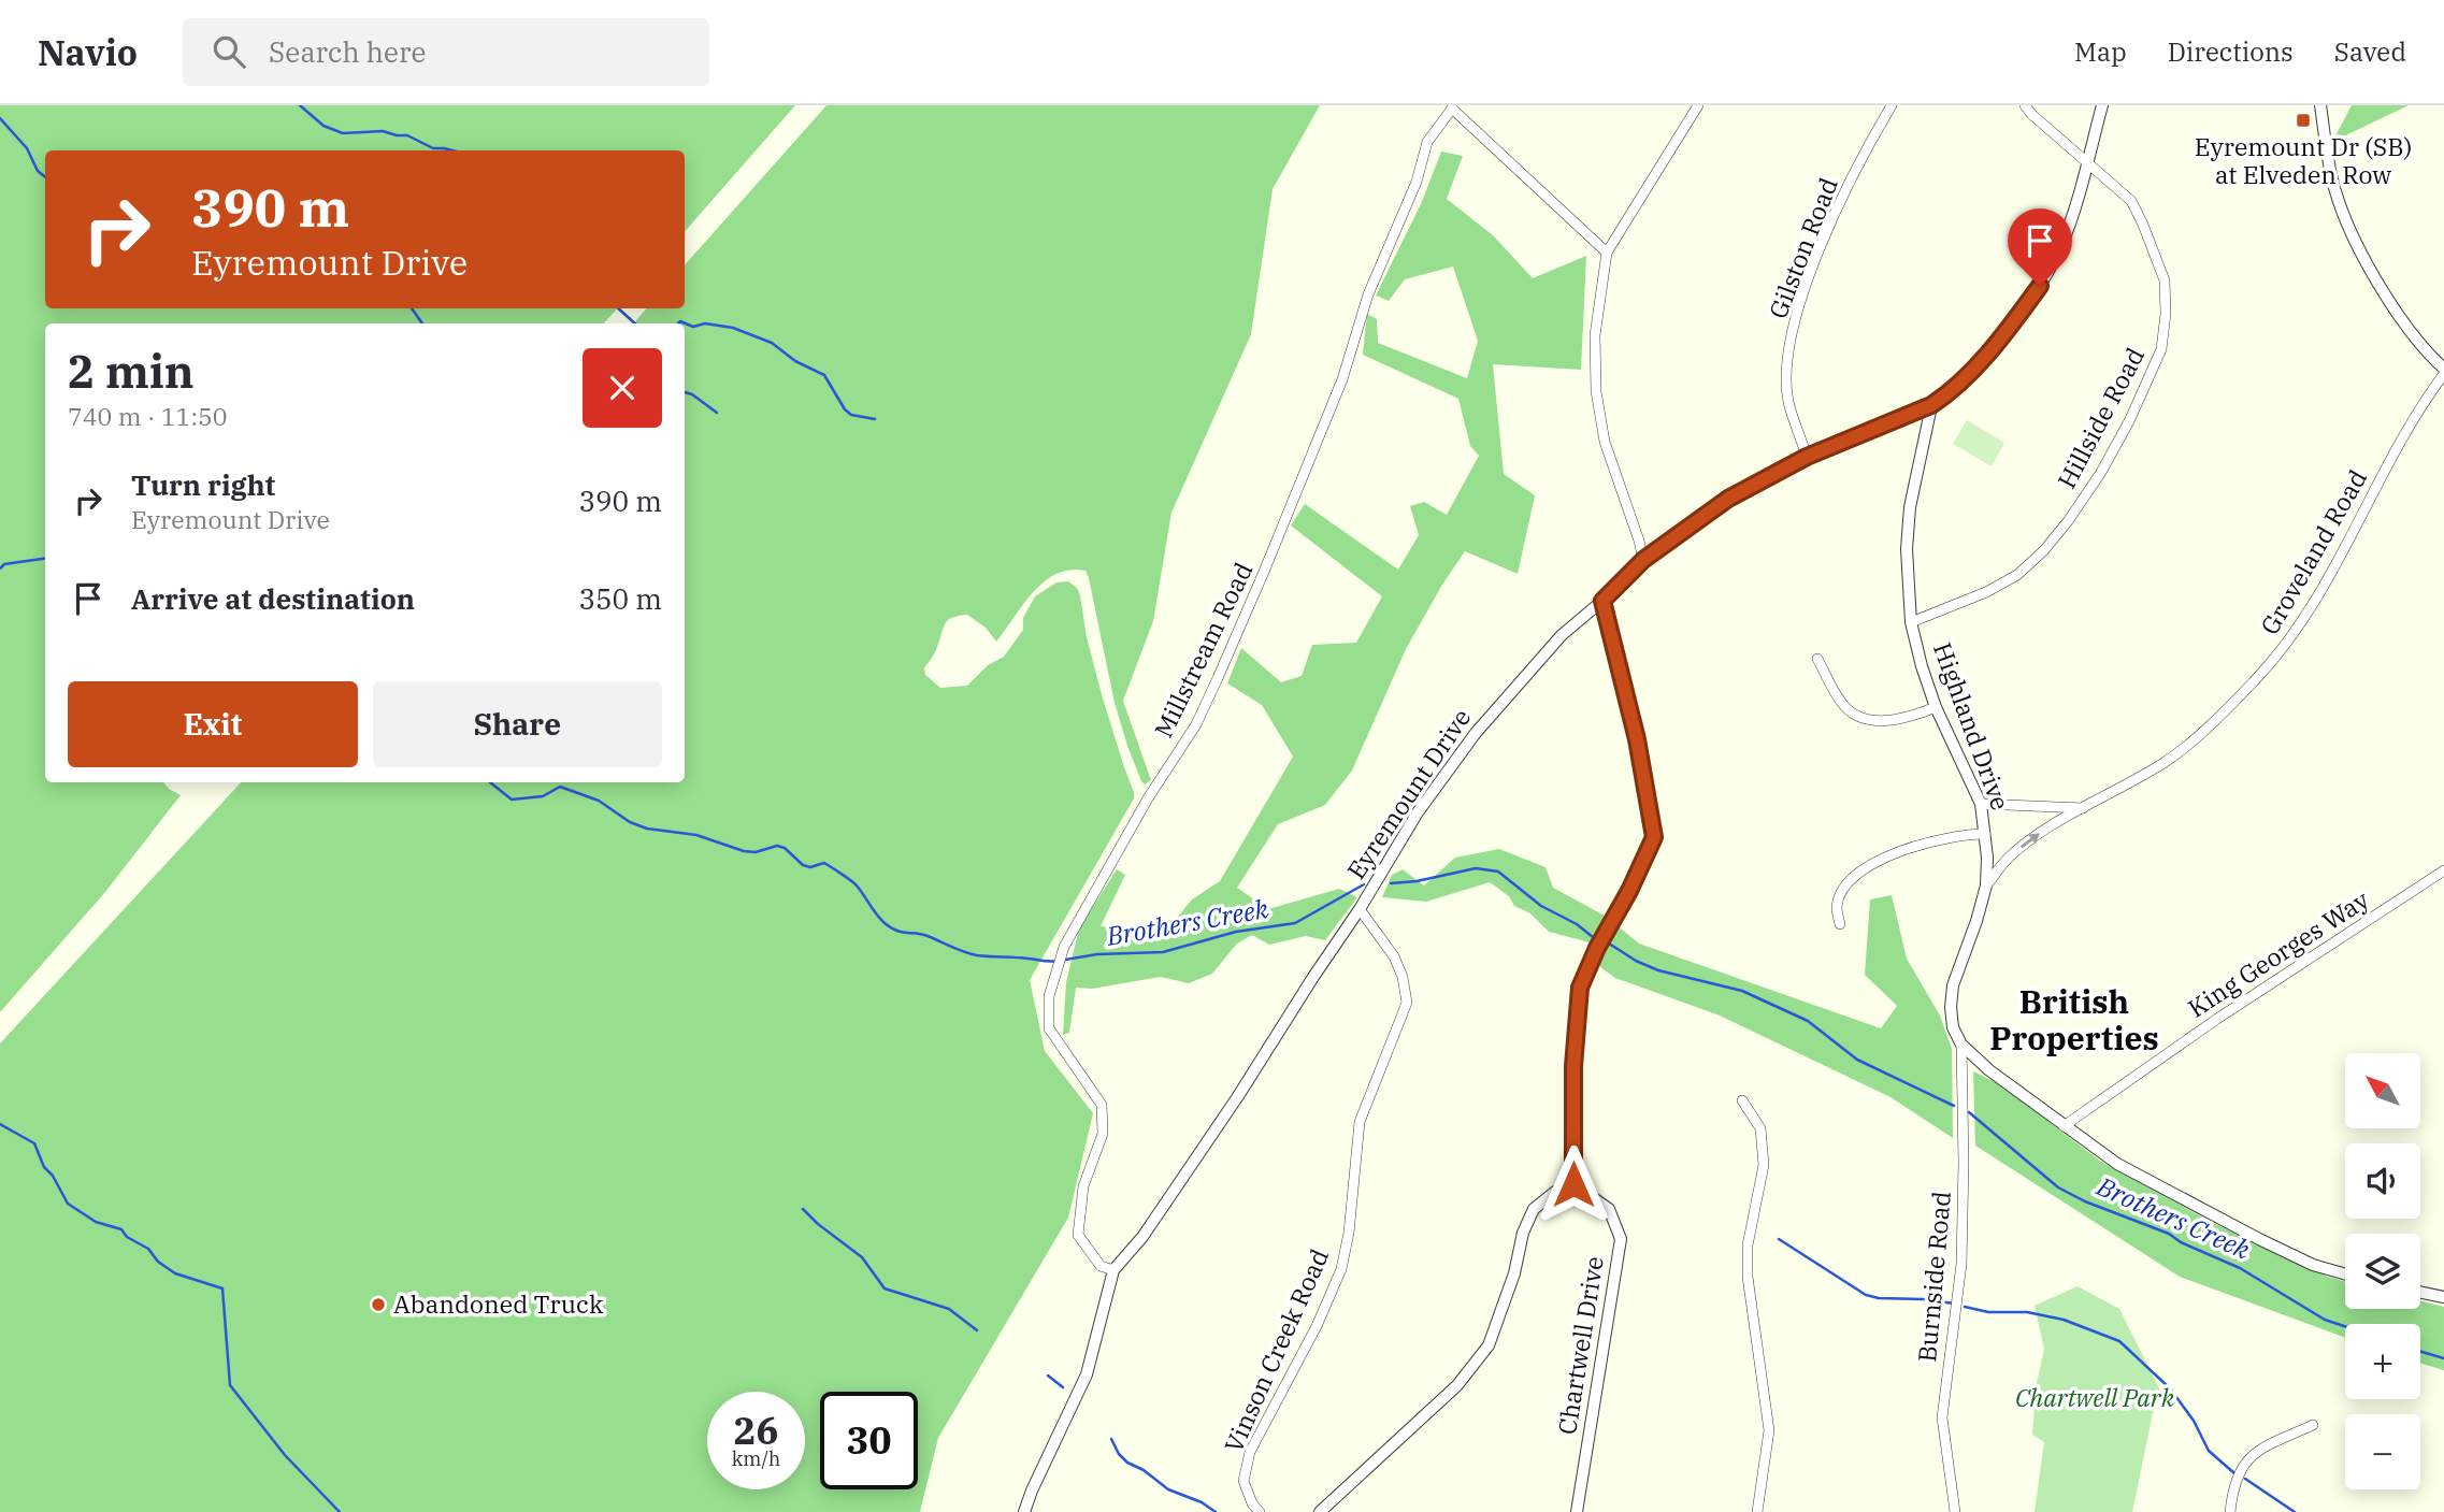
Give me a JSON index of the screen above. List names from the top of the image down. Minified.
{"streets":{"street":["Gilston Road","Hillside Road","Groveland Road","Millstream Road","Highland Drive","Eyremount Drive","King Georges Way","Burnside Road","Chartwell Drive","Vinson Creek Road"]},"crossings":[["Gilston Road","Eyremount Drive"],["Hillside Road","Highland Drive"],["Hillside Road","Eyremount Drive"],["Groveland Road","Highland Drive"],["Millstream Road","Eyremount Drive"],["Highland Drive","Eyremount Drive"],["Highland Drive","Burnside Road"],["Eyremount Drive","Vinson Creek Road"]],"districts":["British Properties"],"water":["Brothers Creek"],"parks":["Chartwell Park"],"places":{"transit":["Eyremount Dr (SB) at Elveden Row"],"other":["Abandoned Truck"]},"north":"top left","page":{"header":"Navio","search":"Search here","nav":["Map","Directions","Saved"],"turn":["390 m","Eyremount Drive"],"heading":["2 min","740 m · 11:50"],"list":[{"name":"Turn right","note":"Eyremount Drive","value":"390 m"},{"name":"Arrive at destination","value":"350 m"}],"buttons":["Exit","Share"],"map_buttons":["+","−"],"speed":"26 km/h","limit":"30"}}
